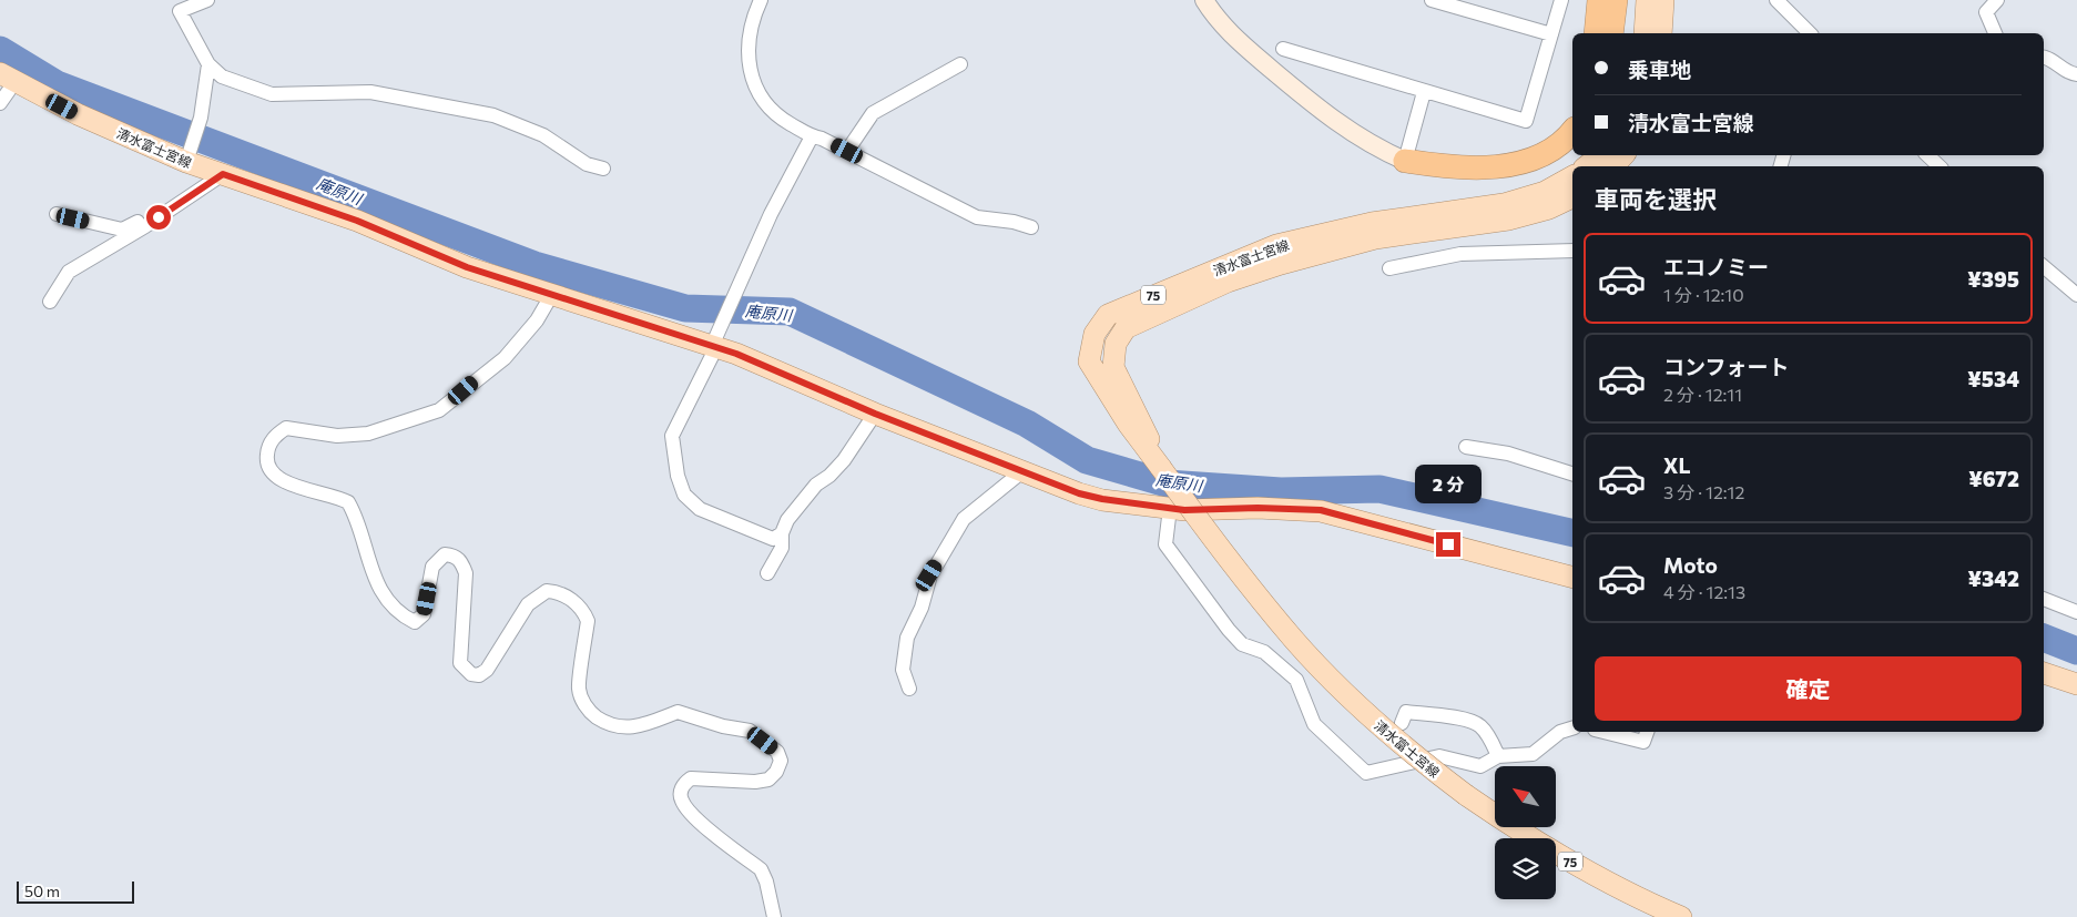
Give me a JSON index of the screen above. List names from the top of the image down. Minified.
{"streets":{"main road":["清水富士宮線","75"]},"water":["庵原川"],"scale_bar":"50 m","north":"top left","page":{"banner":["乗車地","清水富士宮線"],"heading":"車両を選択","list":[{"name":"エコノミー","note":"1 分 · 12:10","value":"¥395"},{"name":"コンフォート","note":"2 分 · 12:11","value":"¥534"},{"name":"XL","note":"3 分 · 12:12","value":"¥672"},{"name":"Moto","note":"4 分 · 12:13","value":"¥342"}],"bubble":"2 分","buttons":"確定","scale":"50 m"}}
